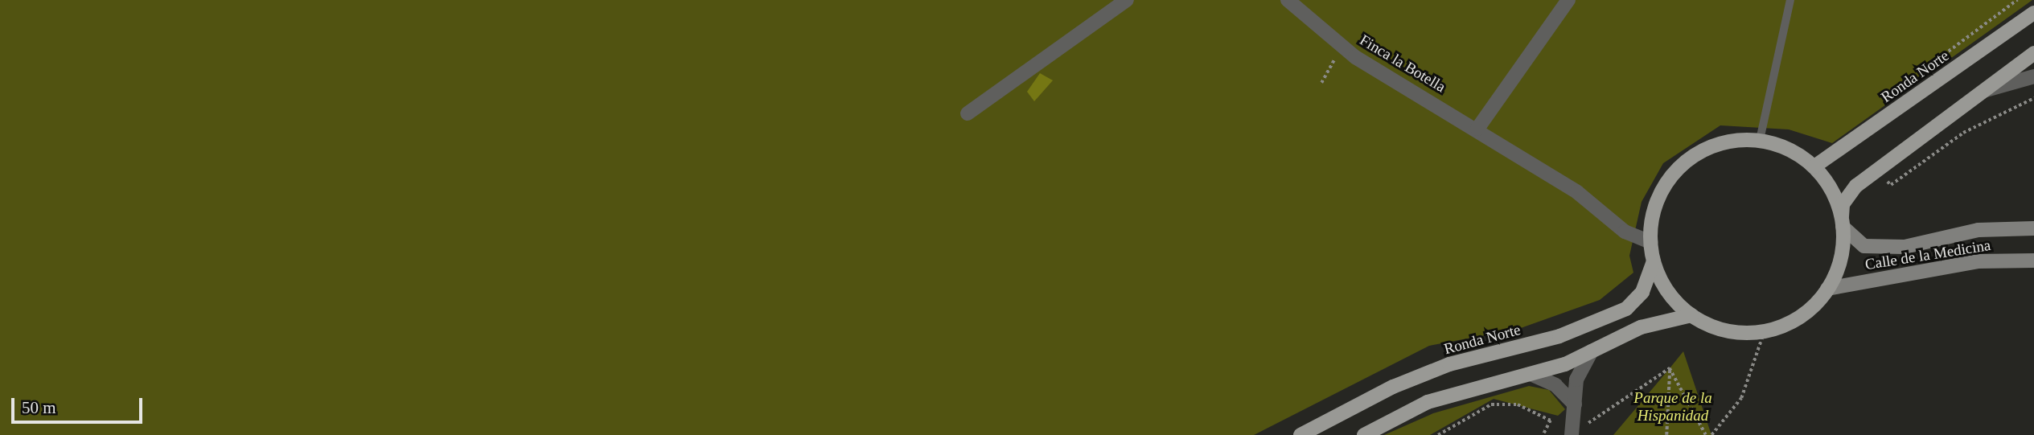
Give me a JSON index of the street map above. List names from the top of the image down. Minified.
{"streets":{"main road":["Ronda Norte","Calle de la Medicina"],"street":["Finca la Botella"]},"crossings":[["Finca la Botella","Ronda Norte"],["Finca la Botella","Calle de la Medicina"],["Ronda Norte","Calle de la Medicina"]],"parks":["Parque de la Hispanidad"],"scale_bar":"50 m"}
